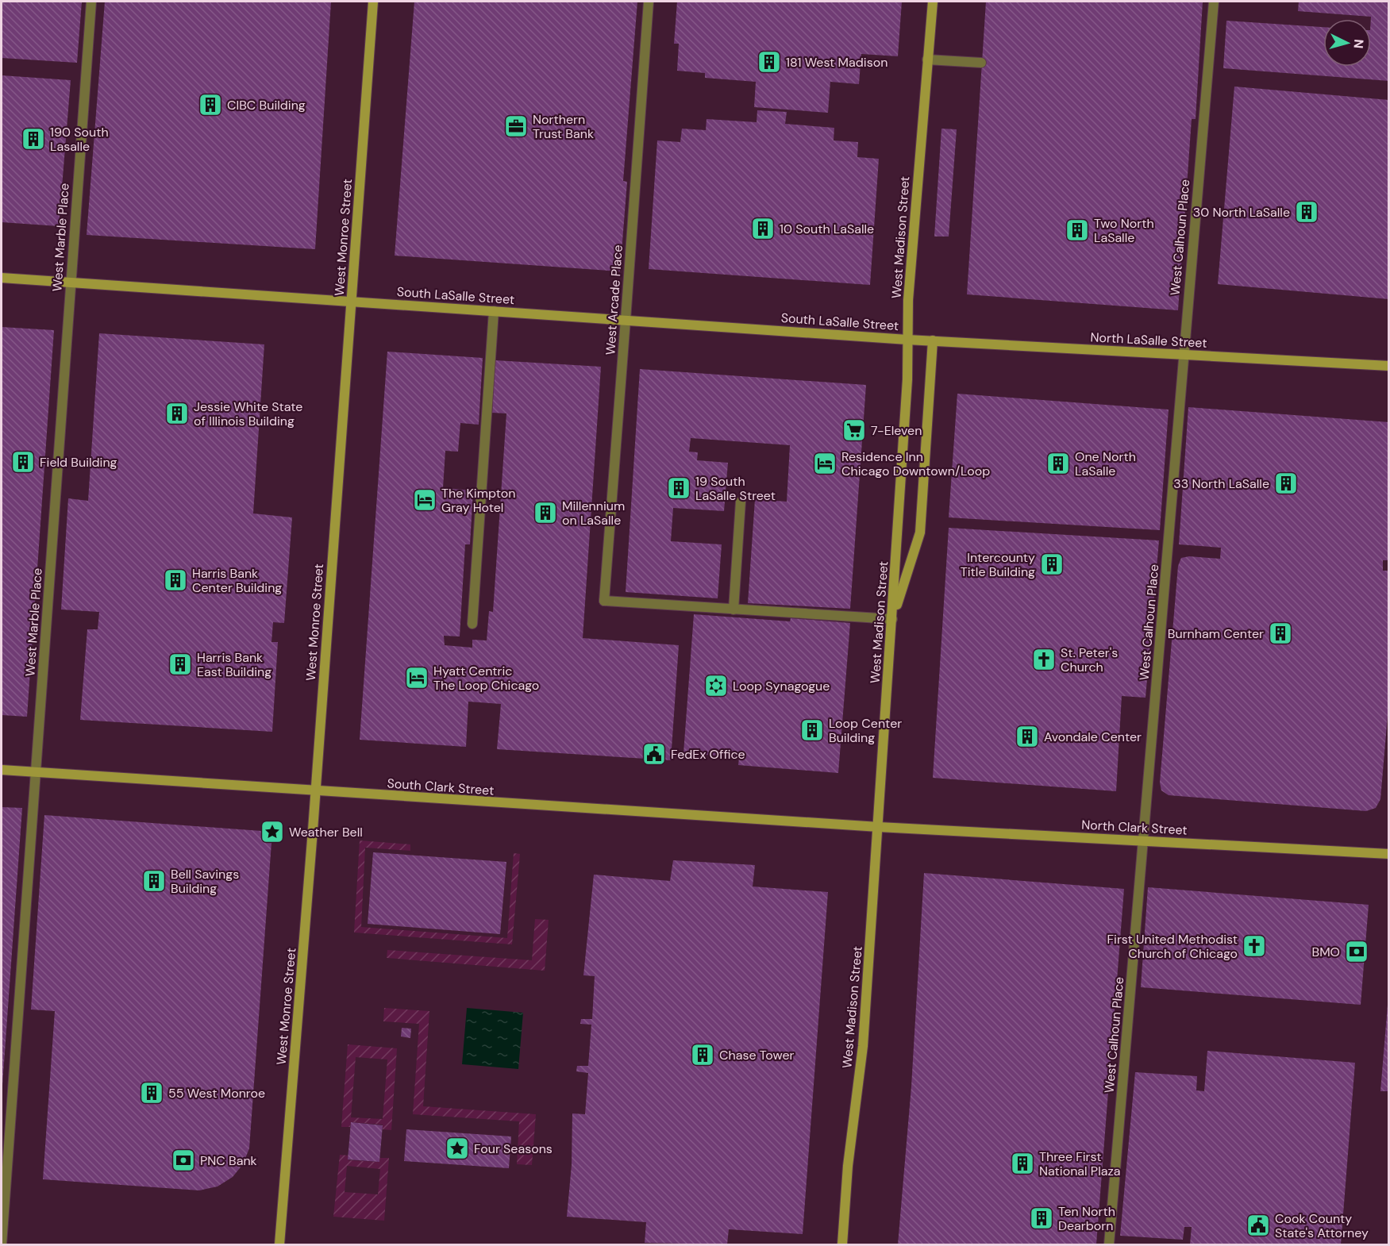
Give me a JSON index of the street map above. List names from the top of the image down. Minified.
{"streets":{"main road":["West Monroe Street","West Madison Street","South LaSalle Street","North LaSalle Street","South Clark Street","North Clark Street"],"street":["West Marble Place","West Calhoun Place","West Arcade Place"]},"crossings":[["West Marble Place","South LaSalle Street"],["West Marble Place","South Clark Street"],["West Monroe Street","South LaSalle Street"],["West Monroe Street","South Clark Street"],["West Madison Street","South LaSalle Street"],["West Madison Street","North LaSalle Street"],["West Madison Street","South Clark Street"],["West Madison Street","North Clark Street"],["West Calhoun Place","North LaSalle Street"],["West Calhoun Place","North Clark Street"],["South LaSalle Street","West Arcade Place"],["South LaSalle Street","North LaSalle Street"],["South Clark Street","North Clark Street"]],"places":{"building":["181 West Madison","CIBC Building","190 South Lasalle","30 North LaSalle","10 South LaSalle","Two North LaSalle","Jessie White State of Illinois Building","Field Building","One North LaSalle","33 North LaSalle","19 South LaSalle Street","Millennium on LaSalle","Intercounty Title Building","Harris Bank Center Building","Burnham Center","Harris Bank East Building","Loop Center Building","Avondale Center","Bell Savings Building","Chase Tower","55 West Monroe","Three First National Plaza","Ten North Dearborn"],"office":["Northern Trust Bank"],"supermarket":["7-Eleven"],"hotel":["Residence Inn Chicago Downtown/Loop","The Kimpton Gray Hotel","Hyatt Centric The Loop Chicago"],"church":["St. Peter's Church","First United Methodist Church of Chicago"],"synagogue":["Loop Synagogue"],"public building":["FedEx Office","Cook County State's Attorney"],"place":["Weather Bell","Four Seasons"],"bank":["BMO","PNC Bank"]},"north":"right"}
